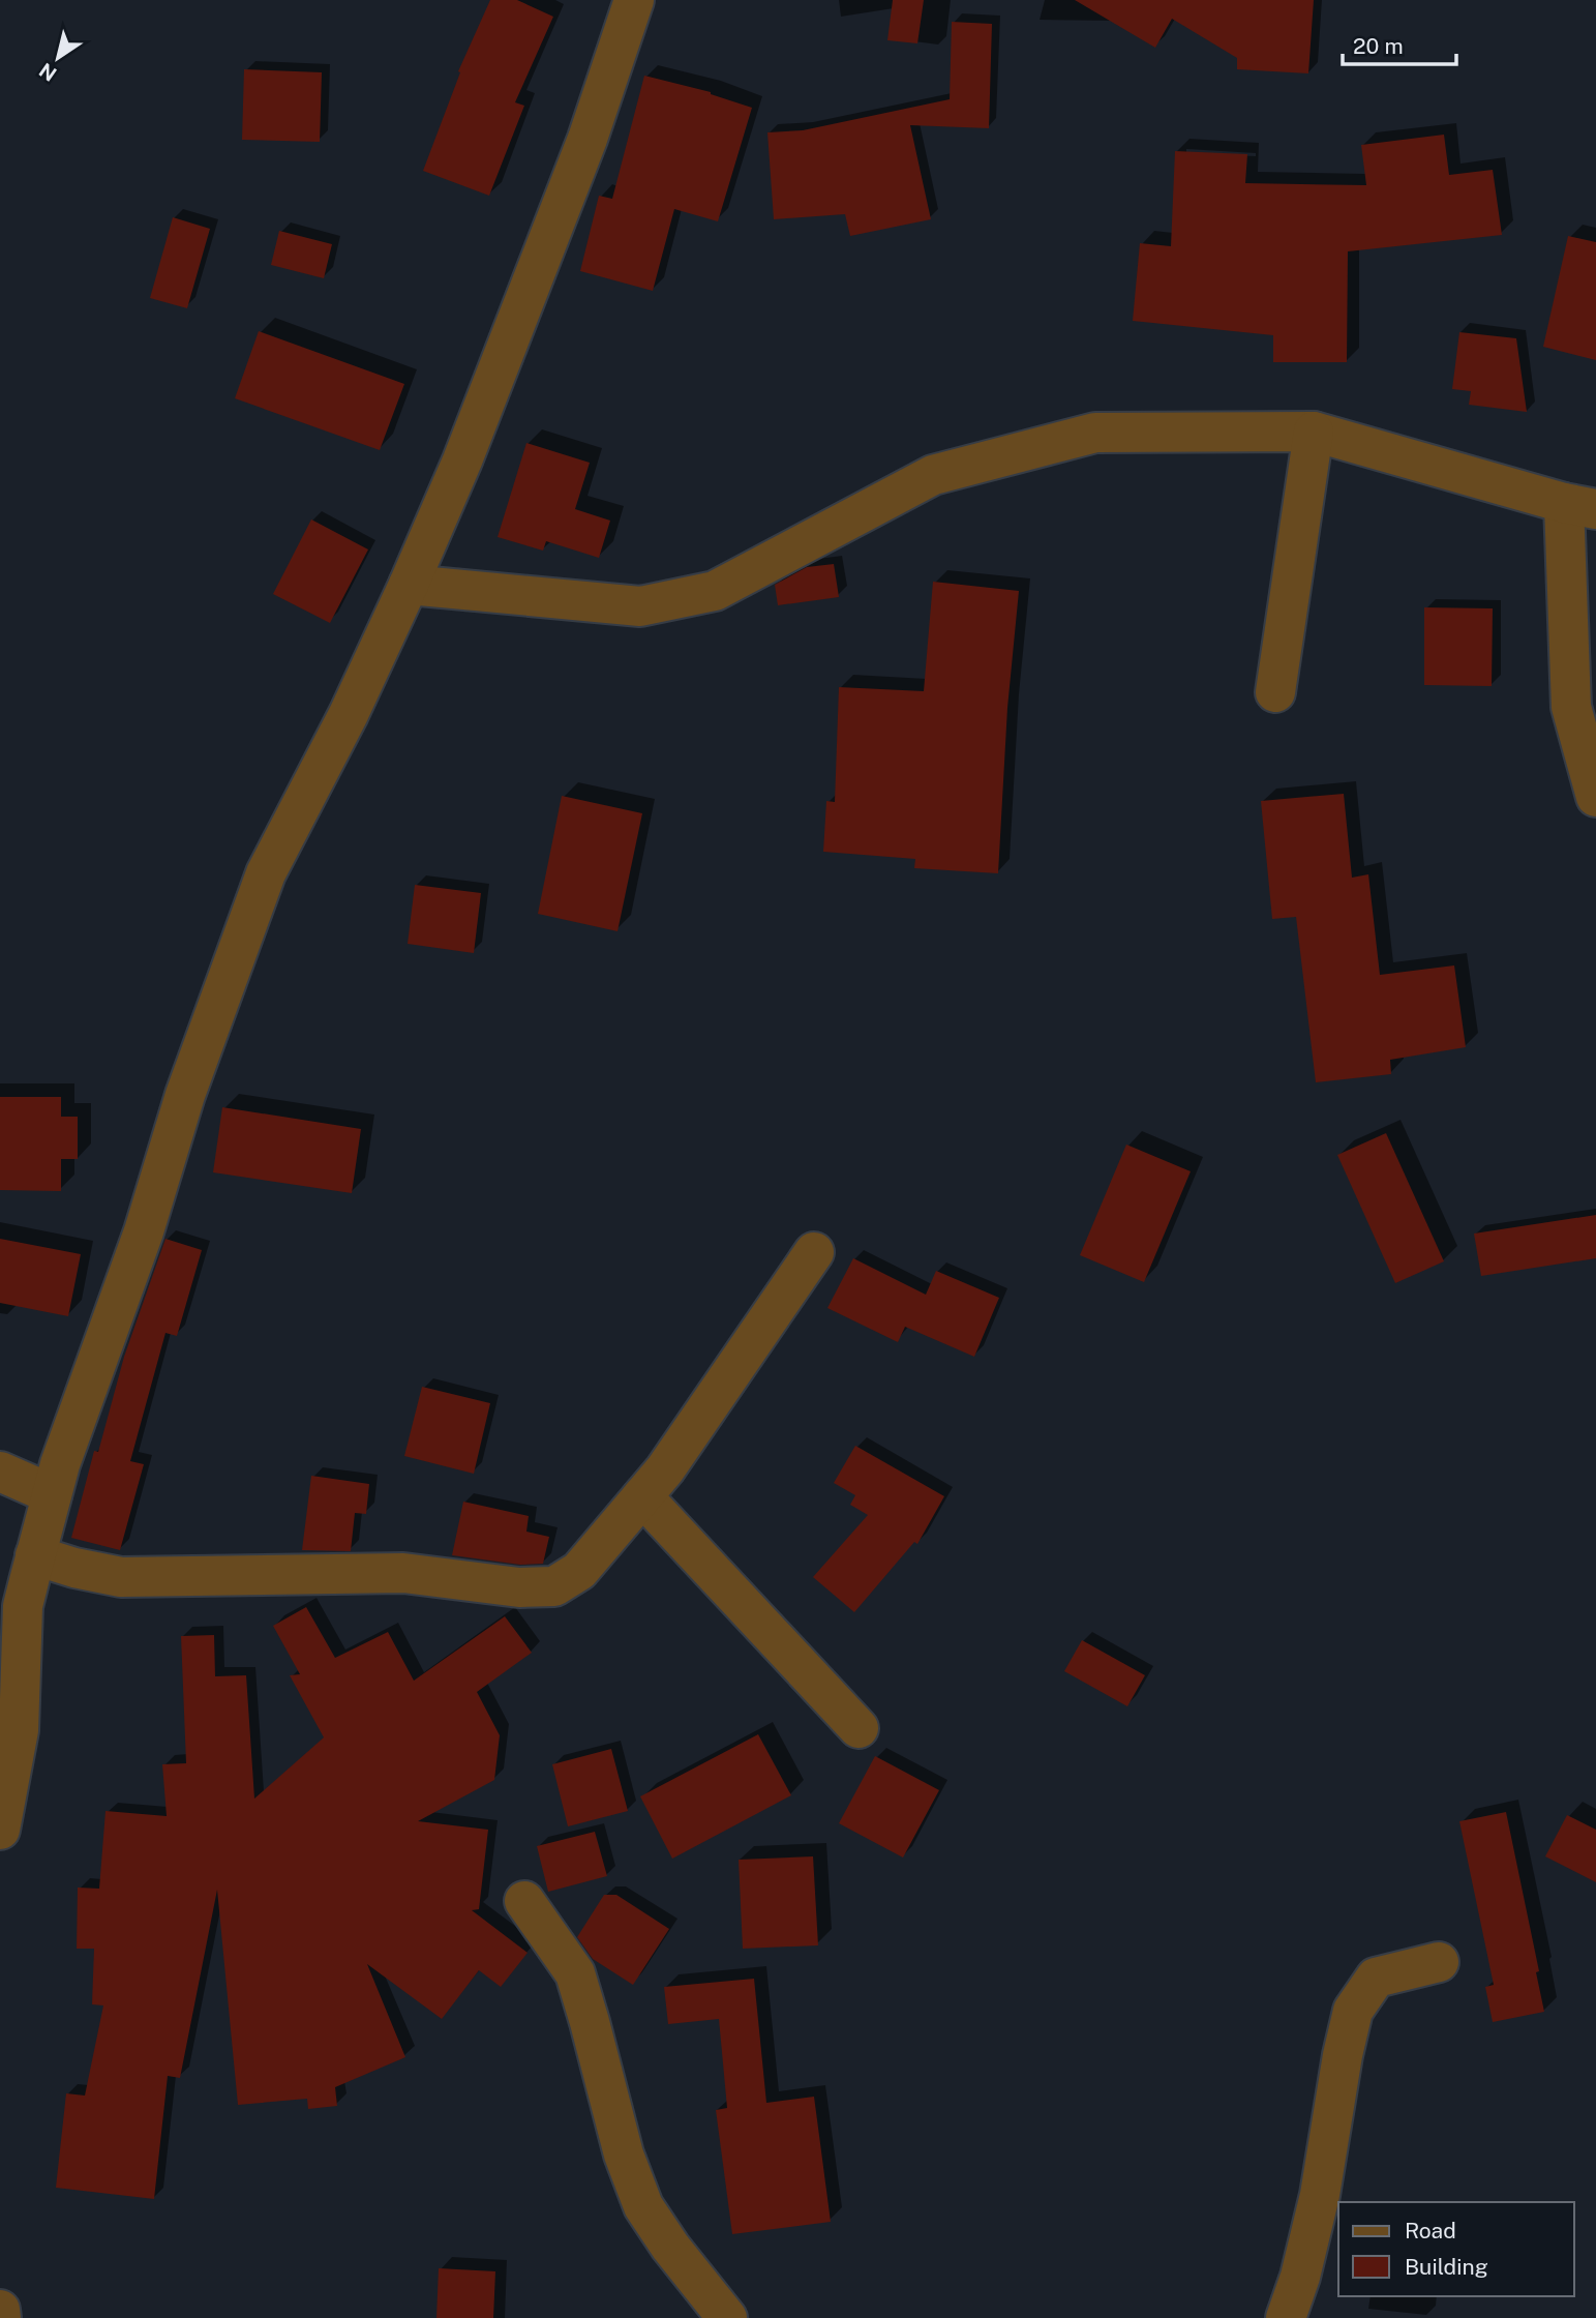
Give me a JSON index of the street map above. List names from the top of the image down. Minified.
{"legend":["Road","Building"],"scale_bar":"20 m","north":"bottom left"}
